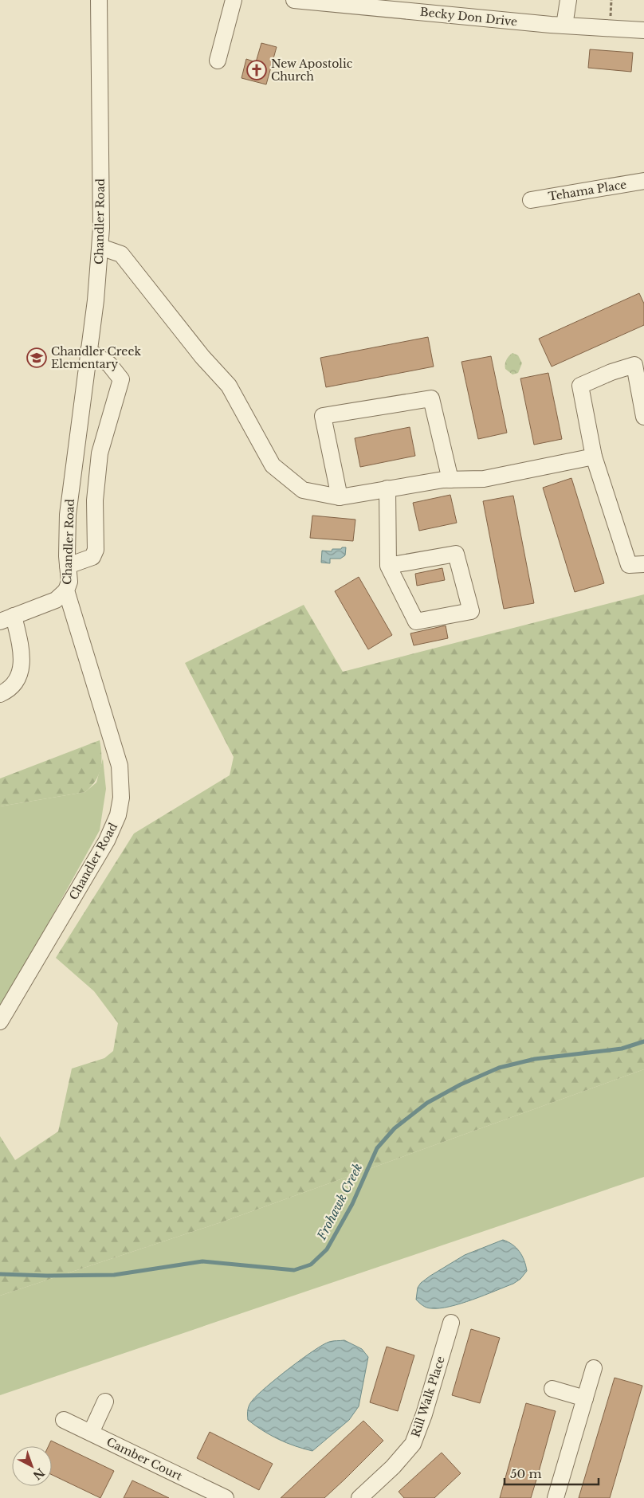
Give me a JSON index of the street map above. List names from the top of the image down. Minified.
{"streets":{"street":["Becky Don Drive","Tehama Place","Chandler Road","Rill Walk Place","Camber Court"]},"water":["Frohawk Creek"],"places":{"church":["New Apostolic Church"],"school or university":["Chandler Creek Elementary"]},"scale_bar":"50 m","north":"bottom right"}
